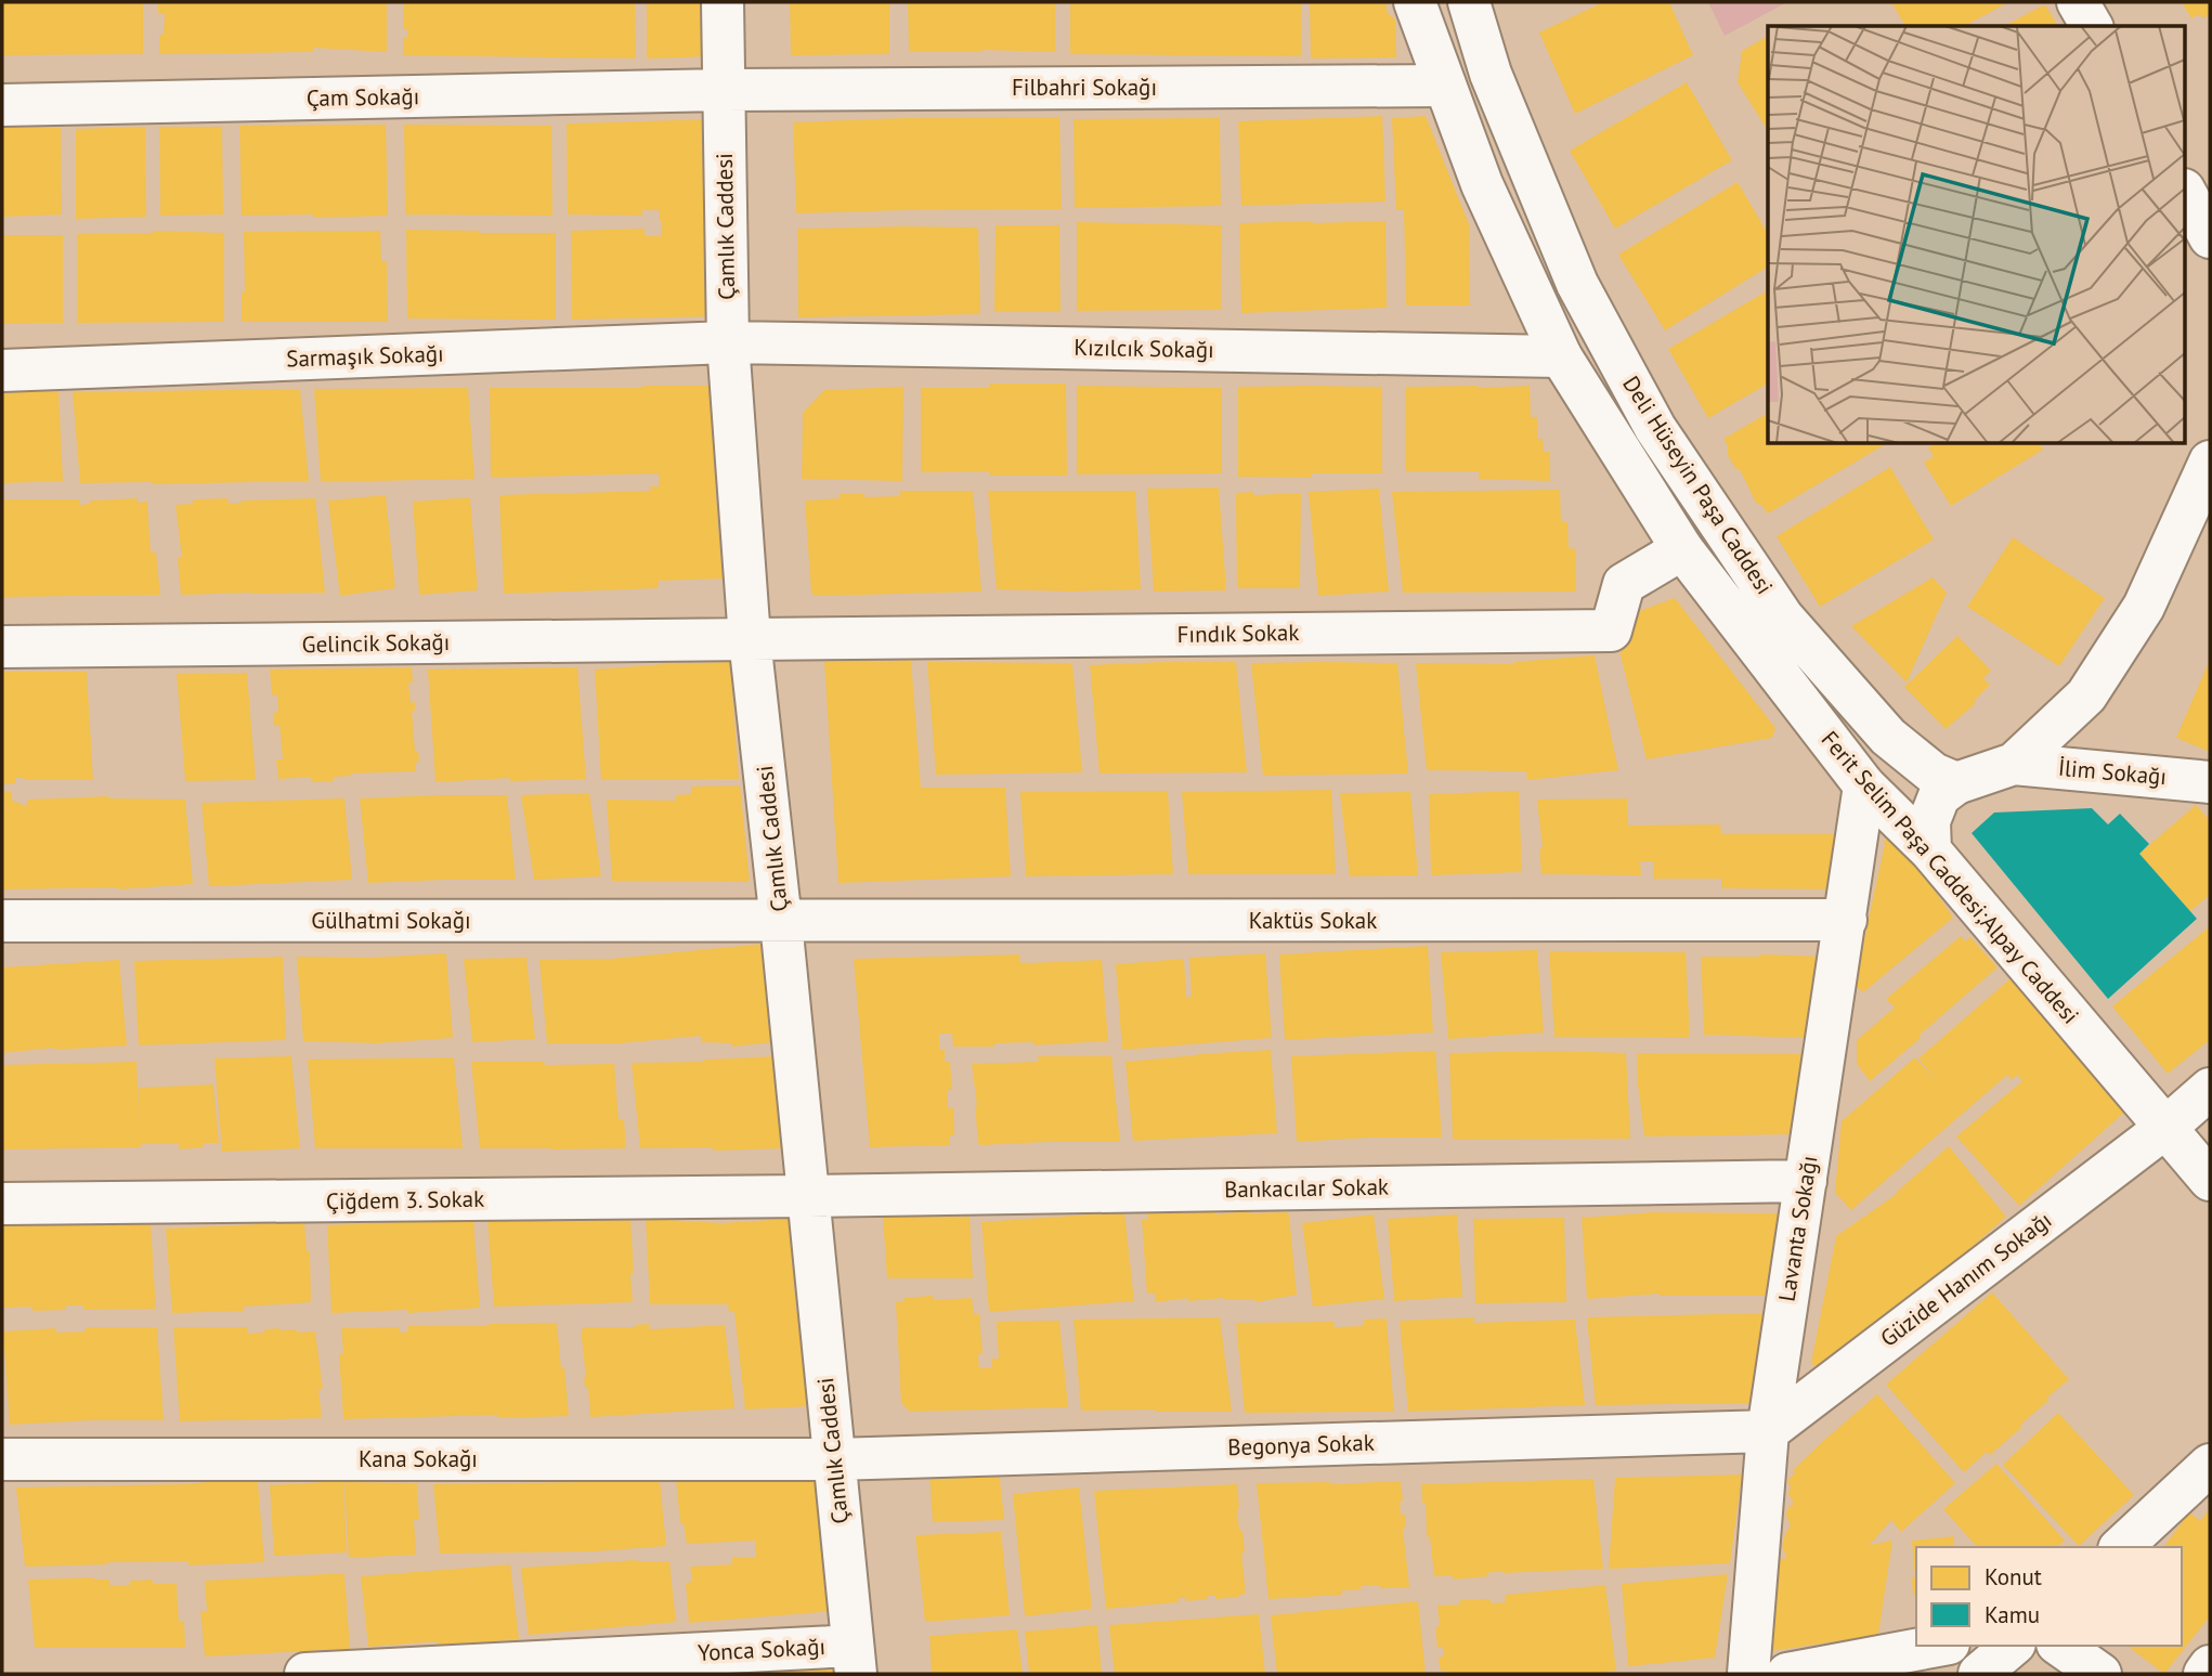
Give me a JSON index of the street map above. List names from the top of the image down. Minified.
{"streets":{"street":["Filbahri Sokağı","Çam Sokağı","Çamlık Caddesi","Kızılcık Sokağı","Sarmaşık Sokağı","Deli Hüseyin Paşa Caddesi","Fındık Sokak","Gelincik Sokağı","İlim Sokağı","Ferit Selim Paşa Caddesi;Alpay Caddesi","Gülhatmi Sokağı","Kaktüs Sokak","Bankacılar Sokak","Çiğdem 3. Sokak","Lavanta Sokağı","Güzide Hanım Sokağı","Begonya Sokak","Kana Sokağı","Yonca Sokağı"]},"crossings":[["Filbahri Sokağı","Çam Sokağı"],["Filbahri Sokağı","Çamlık Caddesi"],["Filbahri Sokağı","Ferit Selim Paşa Caddesi;Alpay Caddesi"],["Çam Sokağı","Çamlık Caddesi"],["Çamlık Caddesi","Kızılcık Sokağı"],["Çamlık Caddesi","Sarmaşık Sokağı"],["Çamlık Caddesi","Fındık Sokak"],["Çamlık Caddesi","Gelincik Sokağı"],["Çamlık Caddesi","Gülhatmi Sokağı"],["Çamlık Caddesi","Kaktüs Sokak"],["Çamlık Caddesi","Bankacılar Sokak"],["Çamlık Caddesi","Çiğdem 3. Sokak"],["Çamlık Caddesi","Begonya Sokak"],["Çamlık Caddesi","Kana Sokağı"],["Çamlık Caddesi","Yonca Sokağı"],["Kızılcık Sokağı","Sarmaşık Sokağı"],["Kızılcık Sokağı","Ferit Selim Paşa Caddesi;Alpay Caddesi"],["Fındık Sokak","Gelincik Sokağı"],["Fındık Sokak","Ferit Selim Paşa Caddesi;Alpay Caddesi"],["Ferit Selim Paşa Caddesi;Alpay Caddesi","Lavanta Sokağı"],["Ferit Selim Paşa Caddesi;Alpay Caddesi","Güzide Hanım Sokağı"],["Gülhatmi Sokağı","Kaktüs Sokak"],["Kaktüs Sokak","Lavanta Sokağı"],["Bankacılar Sokak","Çiğdem 3. Sokak"],["Bankacılar Sokak","Lavanta Sokağı"],["Lavanta Sokağı","Güzide Hanım Sokağı"],["Lavanta Sokağı","Begonya Sokak"],["Güzide Hanım Sokağı","Begonya Sokak"],["Begonya Sokak","Kana Sokağı"]],"legend":["Konut","Kamu"]}
